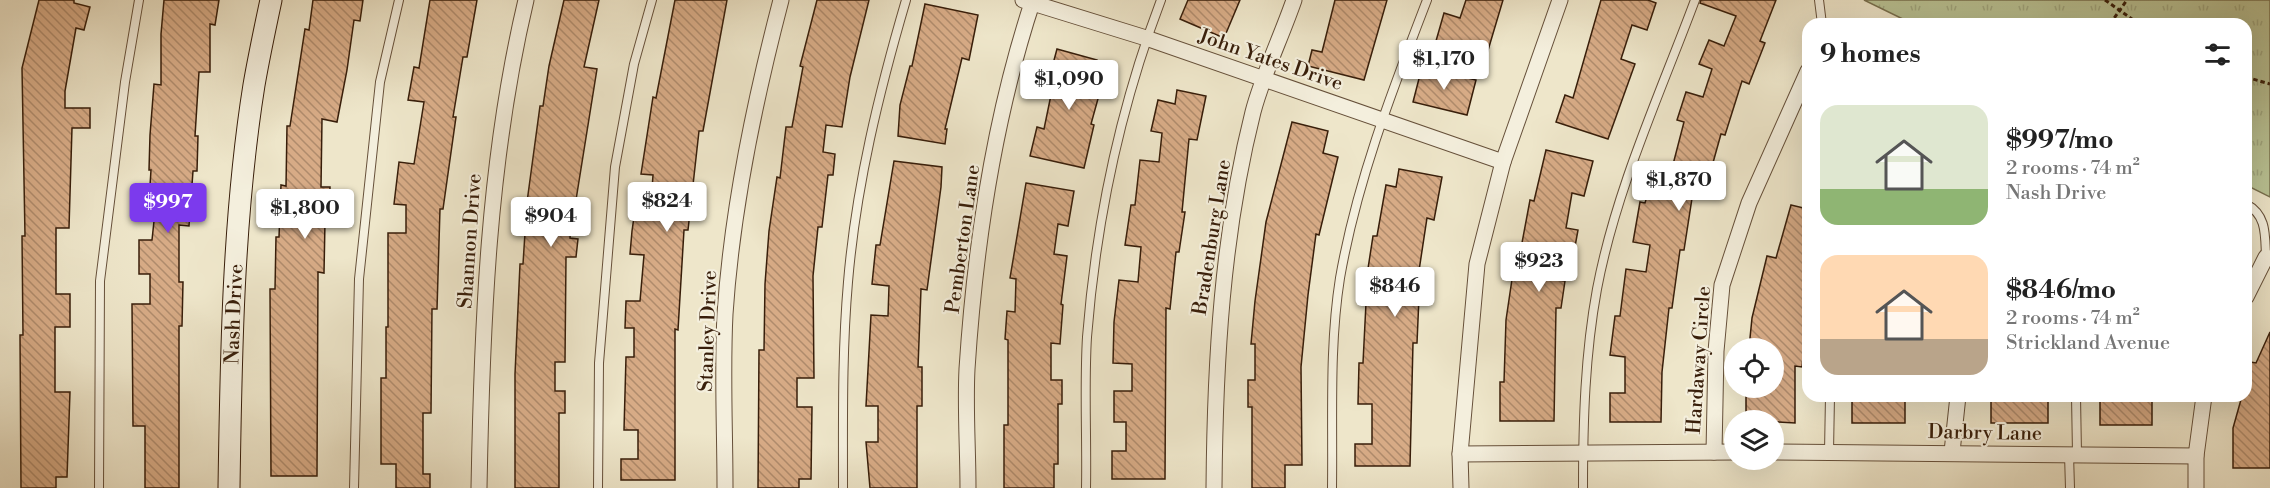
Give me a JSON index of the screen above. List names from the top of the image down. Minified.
{"streets":{"street":["John Yates Drive","Bradenburg Lane","Pemberton Lane","Shannon Drive","Nash Drive","Stanley Drive","Hardaway Circle","Darbry Lane"]},"crossings":[["John Yates Drive","Bradenburg Lane"],["John Yates Drive","Pemberton Lane"]],"page":{"heading":"9 homes","price":["$1,170","$1,090","$1,870","$824","$997","$1,800","$904","$923","$846"],"list":[{"name":"$997/mo","note":"2 rooms · 74 m² · Nash Drive"},{"name":"$846/mo","note":"2 rooms · 74 m² · Strickland Avenue"}]}}
